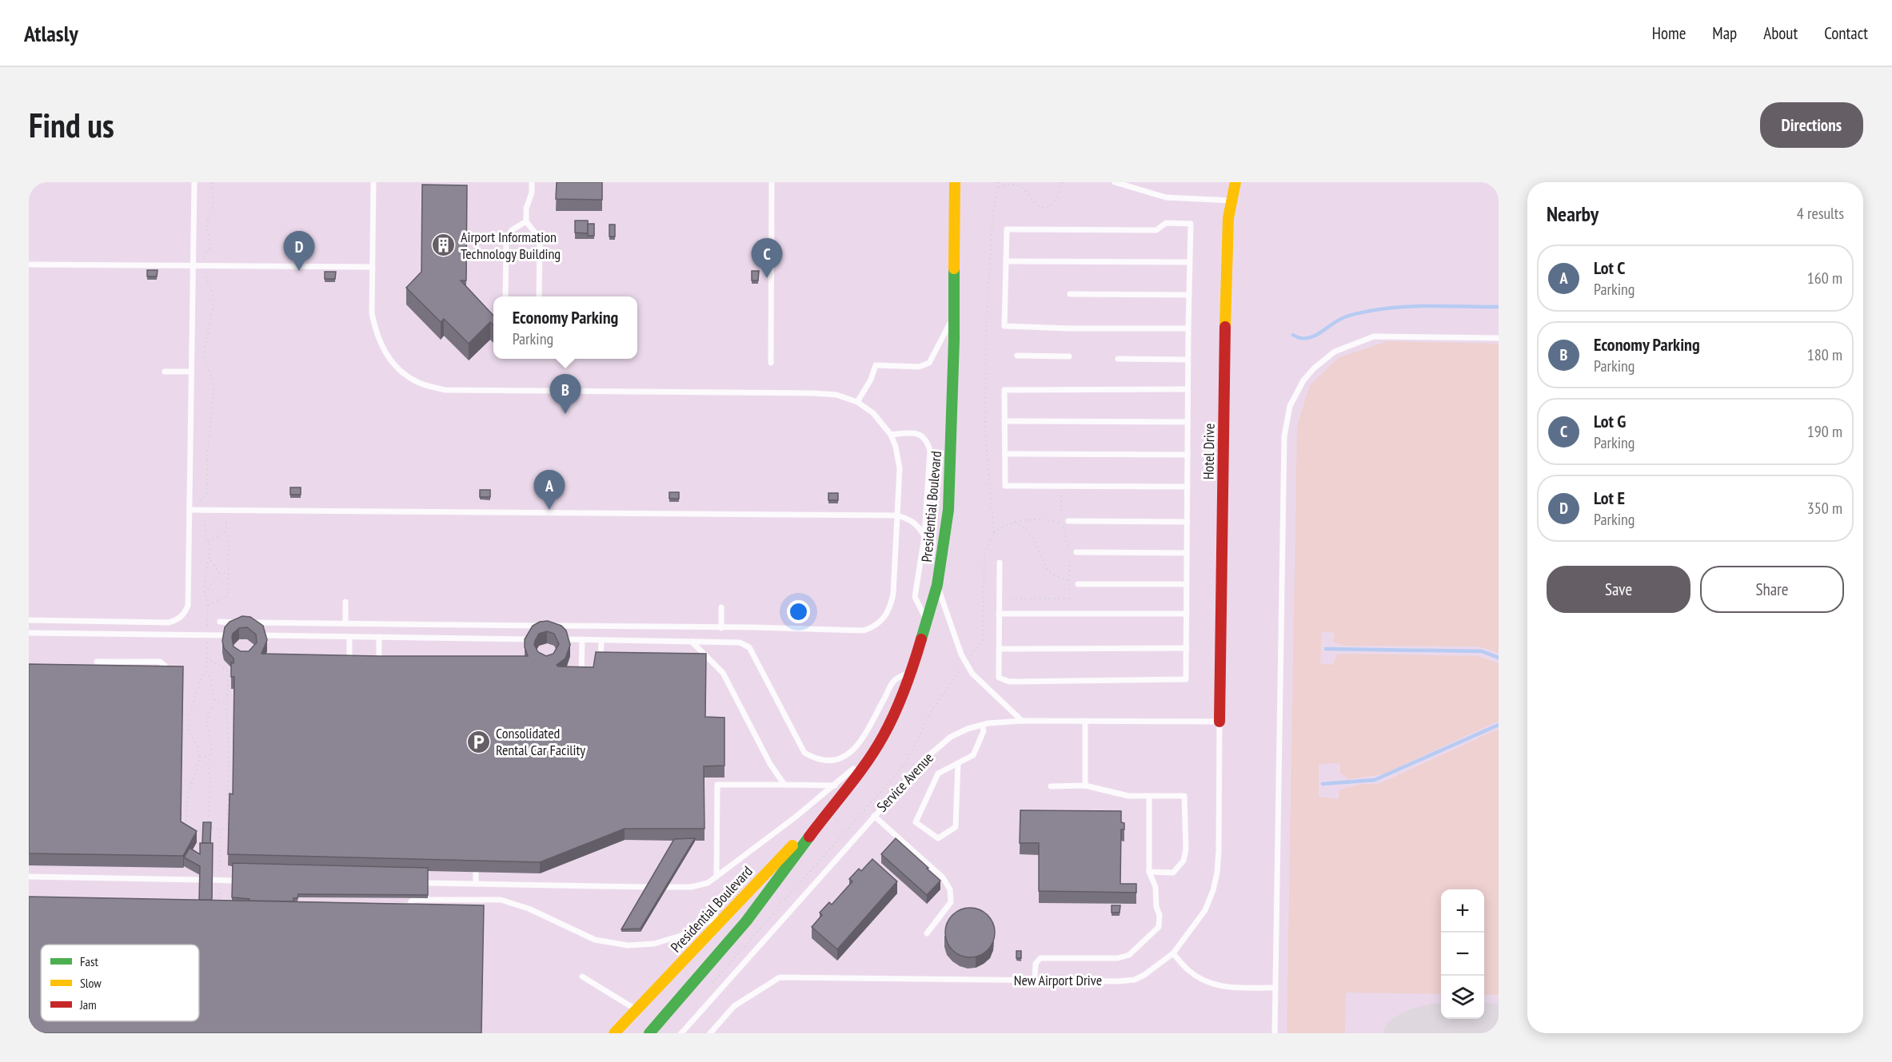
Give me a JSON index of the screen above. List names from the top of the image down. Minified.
{"streets":{"main road":["Hotel Drive","Presidential Boulevard"],"lane":["Service Avenue","New Airport Drive"]},"crossings":[["Hotel Drive","Service Avenue"],["Hotel Drive","New Airport Drive"],["Service Avenue","New Airport Drive"]],"places":{"building":["Airport Information Technology Building"],"parking":["Consolidated Rental Car Facility"]},"legend":["Fast","Slow","Jam"],"page":{"header":"Atlasly","nav":["Home","Map","About","Contact"],"buttons":["Directions",["Save","Share"]],"title":"Find us","heading":["Nearby","4 results"],"pins":["D","C","B","A"],"list":[{"mark":"A","name":"Lot C","note":"Parking","value":"160 m"},{"mark":"B","name":"Economy Parking","note":"Parking","value":"180 m"},{"mark":"C","name":"Lot G","note":"Parking","value":"190 m"},{"mark":"D","name":"Lot E","note":"Parking","value":"350 m"}],"popup":["Economy Parking","Parking"],"map_buttons":["+","−"]}}
